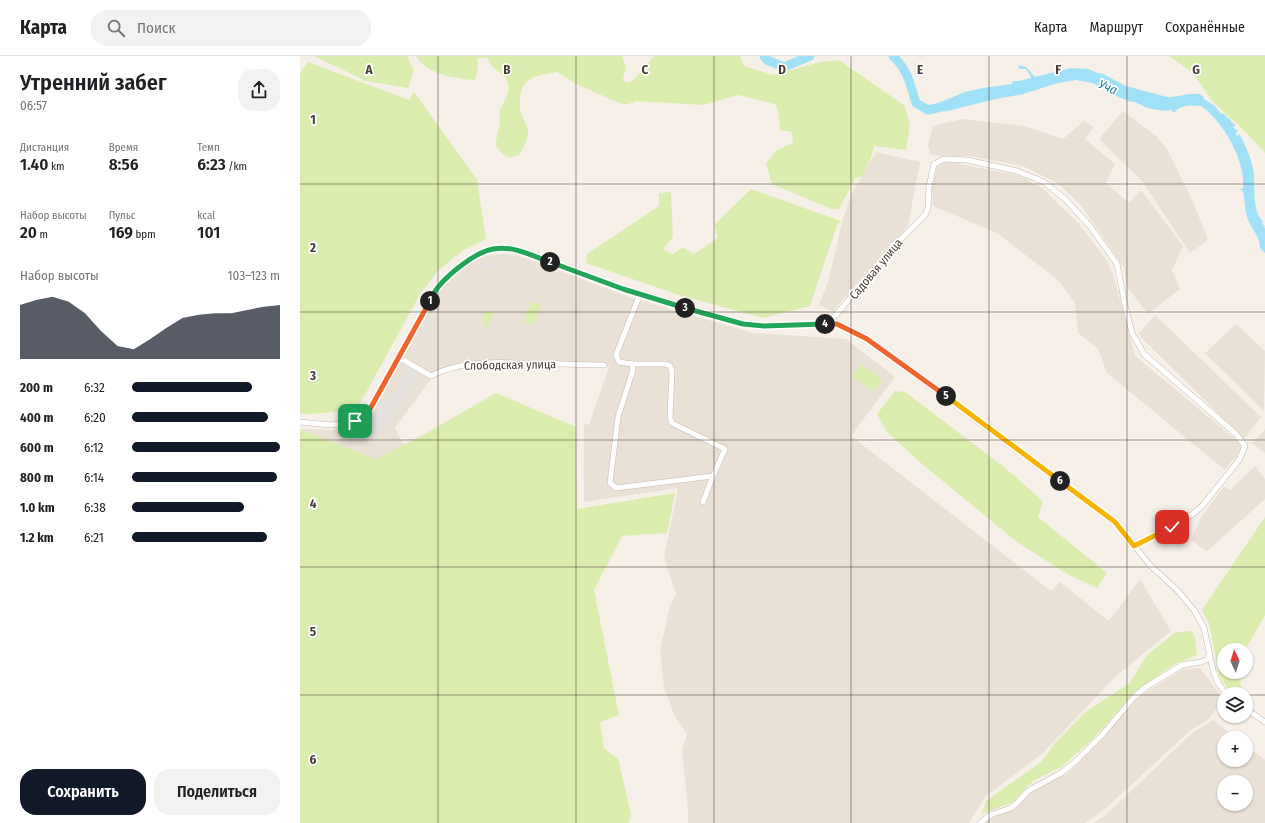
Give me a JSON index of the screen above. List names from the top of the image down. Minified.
{"streets":{"street":["Садовая улица","Слободская улица"]},"water":["Уча"],"north":"top","page":{"header":"Карта","search":"Поиск","nav":["Карта","Маршрут","Сохранённые"],"heading":["Утренний забег","06:57"],"stats":[["Дистанция","1.40 km"],["Время","8:56"],["Темп","6:23 /km"],["Набор высоты","20 m"],["Пульс","169 bpm"],["kcal","101"]],"pins":["2","1","3","4","5","6"],"chart":["Набор высоты","103–123 m"],"list":[{"name":"200 m","note":"6:32"},{"name":"400 m","note":"6:20"},{"name":"600 m","note":"6:12"},{"name":"800 m","note":"6:14"},{"name":"1.0 km","note":"6:38"},{"name":"1.2 km","note":"6:21"}],"map_buttons":["+","−"],"buttons":["Сохранить","Поделиться"]},"grid":{"columns":["A","B","C","D","E","F","G"],"rows":["1","2","3","4","5","6"]}}
